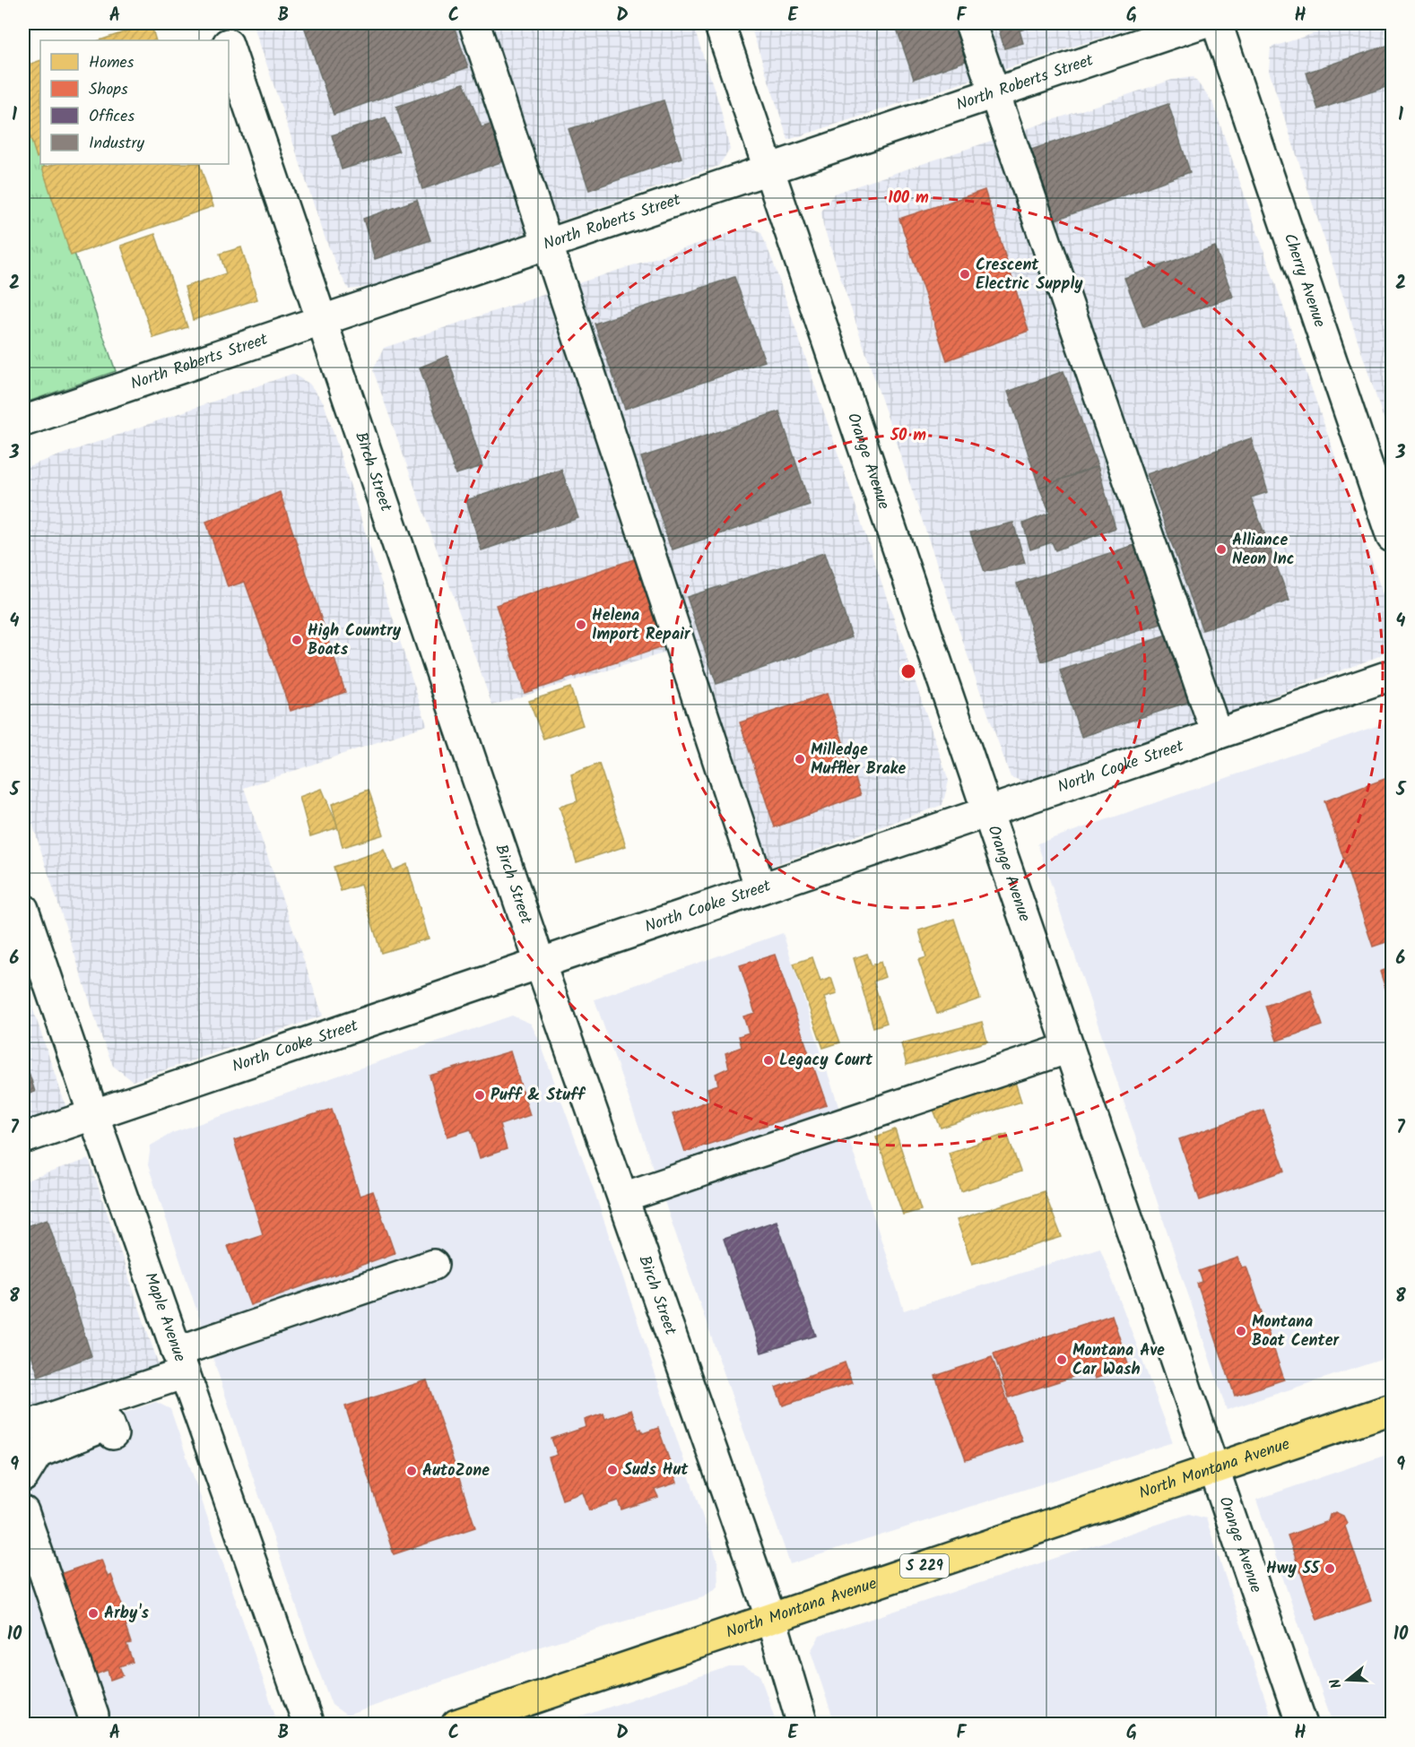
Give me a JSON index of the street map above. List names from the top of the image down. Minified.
{"streets":{"main road":["North Montana Avenue","S 229"],"street":["North Roberts Street","Cherry Avenue","Orange Avenue","Birch Street","North Cooke Street","Maple Avenue"]},"crossings":[["North Roberts Street","Orange Avenue"],["North Roberts Street","Birch Street"],["Orange Avenue","North Cooke Street"],["Orange Avenue","North Montana Avenue"],["Birch Street","North Cooke Street"],["Birch Street","North Montana Avenue"],["North Cooke Street","Maple Avenue"]],"places":["Crescent Electric Supply","Alliance Neon Inc","Helena Import Repair","High Country Boats","Milledge Muffler Brake","Legacy Court","Puff & Stuff","Montana Boat Center","Montana Ave Car Wash","Suds Hut","AutoZone","Hwy 55","Arby's"],"legend":["Homes","Shops","Offices","Industry"],"north":"left","grid":{"columns":["A","B","C","D","E","F","G","H"],"rows":["1","2","3","4","5","6","7","8","9","10"]},"rings":["100 m","50 m"]}
